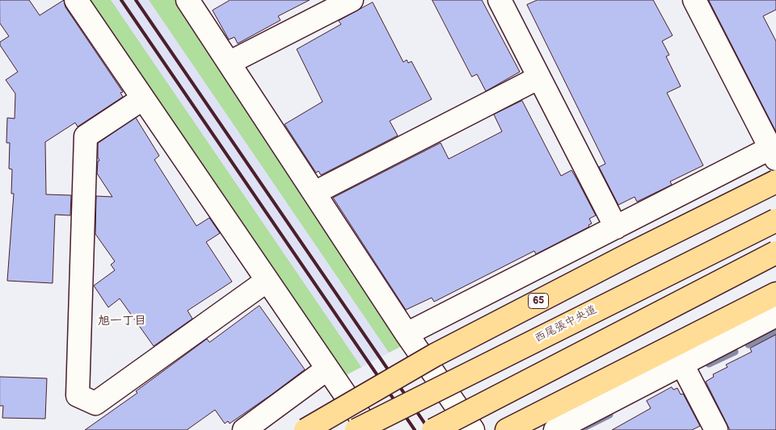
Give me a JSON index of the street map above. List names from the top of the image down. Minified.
{"streets":{"main road":["65","西尾張中央道"]},"districts":["旭一丁目"]}
